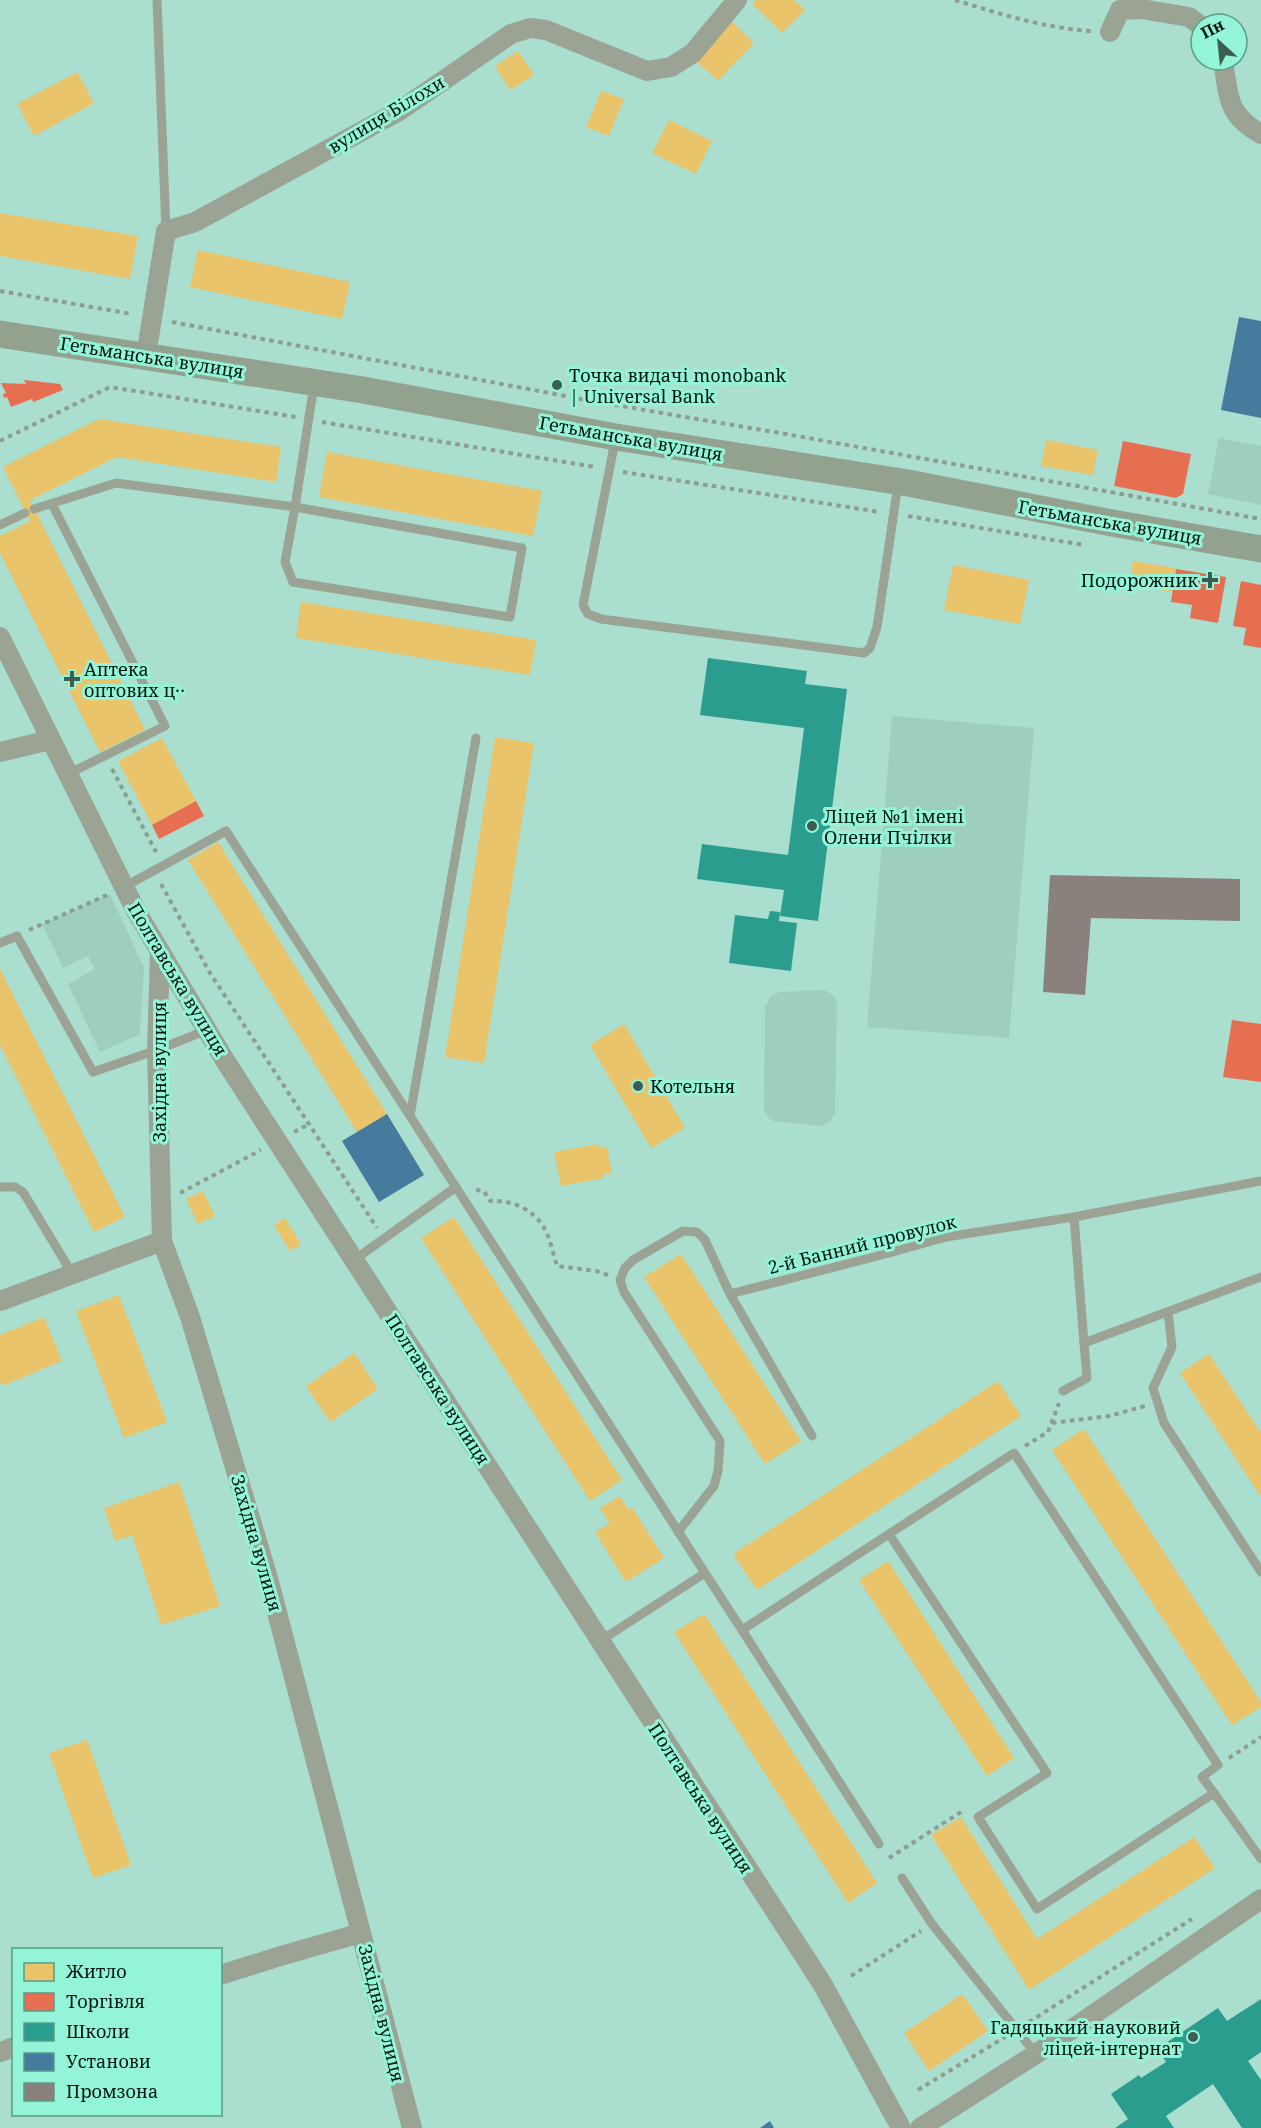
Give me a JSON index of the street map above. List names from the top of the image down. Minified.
{"streets":{"street":["вулиця Білохи","Гетьманська вулиця","Полтавська вулиця","Західна вулиця"],"lane":["2-й Банний провулок"]},"crossings":[["Полтавська вулиця","Західна вулиця"]],"places":{"other":["Точка видачі monobank | Universal Bank","Ліцей №1 імені Олени Пчілки","Котельня","Гадяцький науковий ліцей-інтернат"],"health":["Подорожник","Аптека оптових ц‥"]},"legend":["Житло","Торгівля","Школи","Установи","Промзона"],"north":"top left"}
